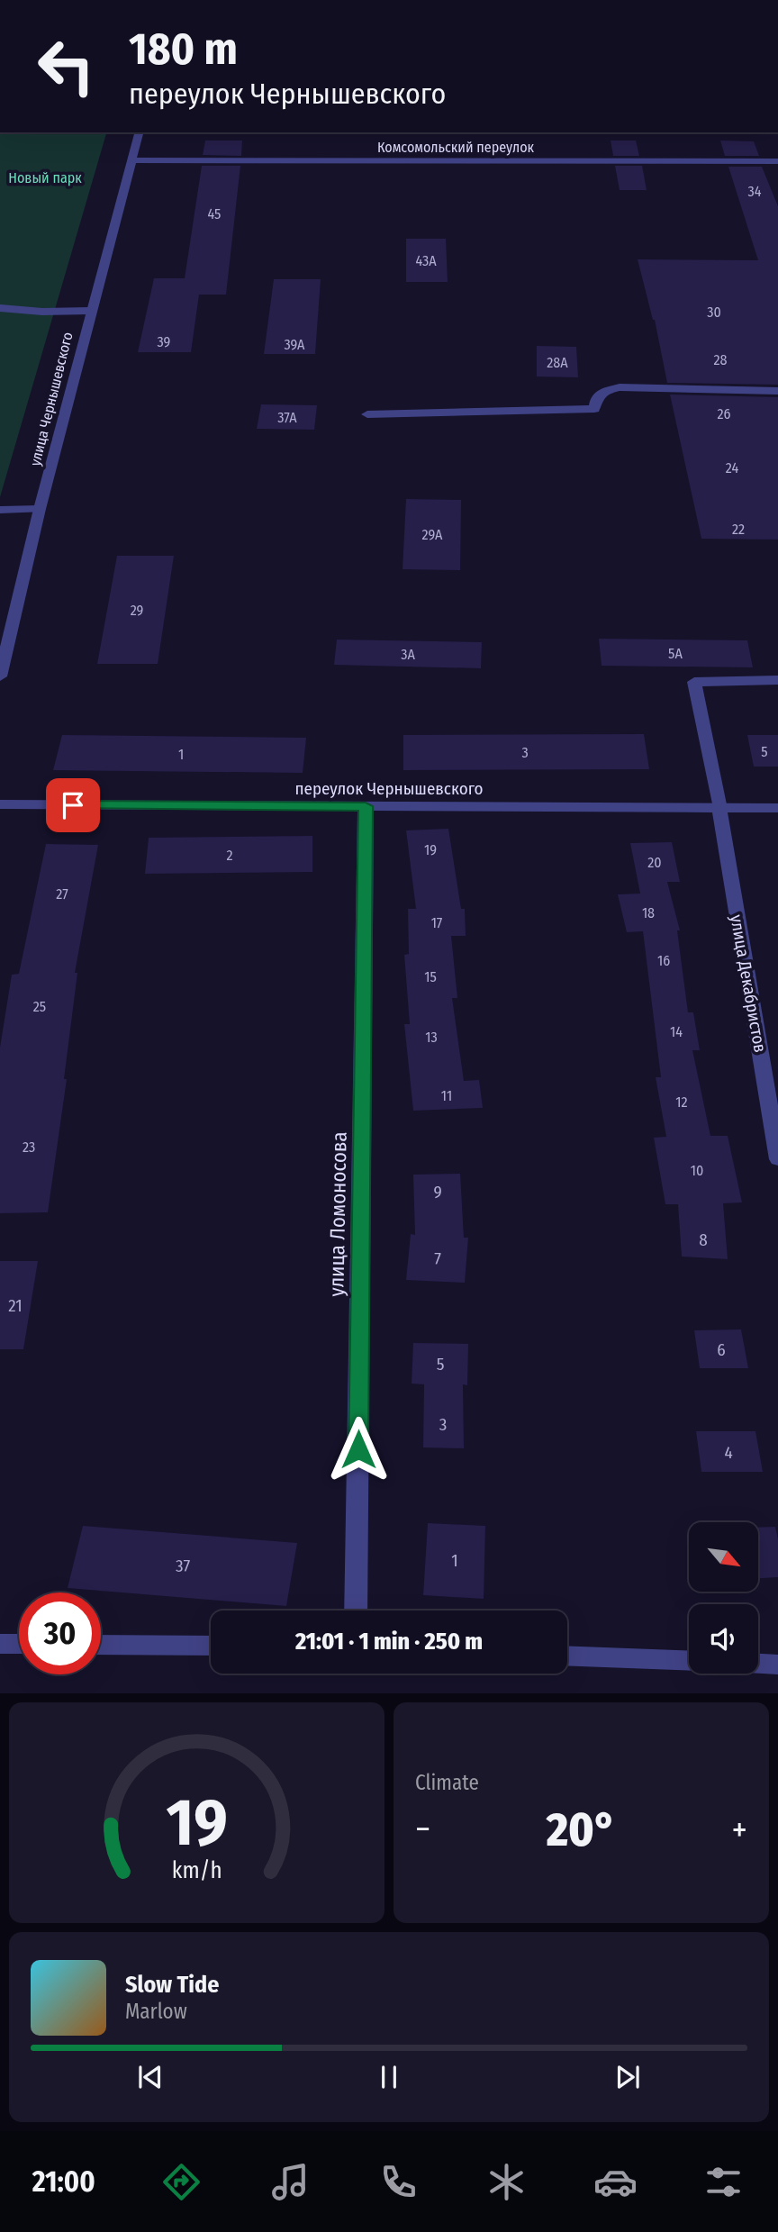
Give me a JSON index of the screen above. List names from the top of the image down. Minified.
{"streets":{"street":["Комсомольский переулок","улица Чернышевского","переулок Чернышевского","улица Декабристов","улица Ломоносова"]},"crossings":[["Комсомольский переулок","улица Чернышевского"],["переулок Чернышевского","улица Декабристов"],["переулок Чернышевского","улица Ломоносова"]],"parks":["Новый парк"],"house_numbers":["34","45","43А","30","39","39А","28","28А","26","37А","24","22","29А","29","5А","3А","5","3","1","19","2","20","27","18","17","16","15","25","14","13","11","12","23","10","9","8","7","21","6","5","3","4","1","37"],"north":"bottom right","page":{"turn":["180 m","переулок Чернышевского"],"limit":"30","trip":"21:01 · 1 min · 250 m","tile":"Climate","heat":["−","20°","+"],"song":["Slow Tide","Marlow"],"tabs":"21:00","gauge":["19","km/h"]}}
